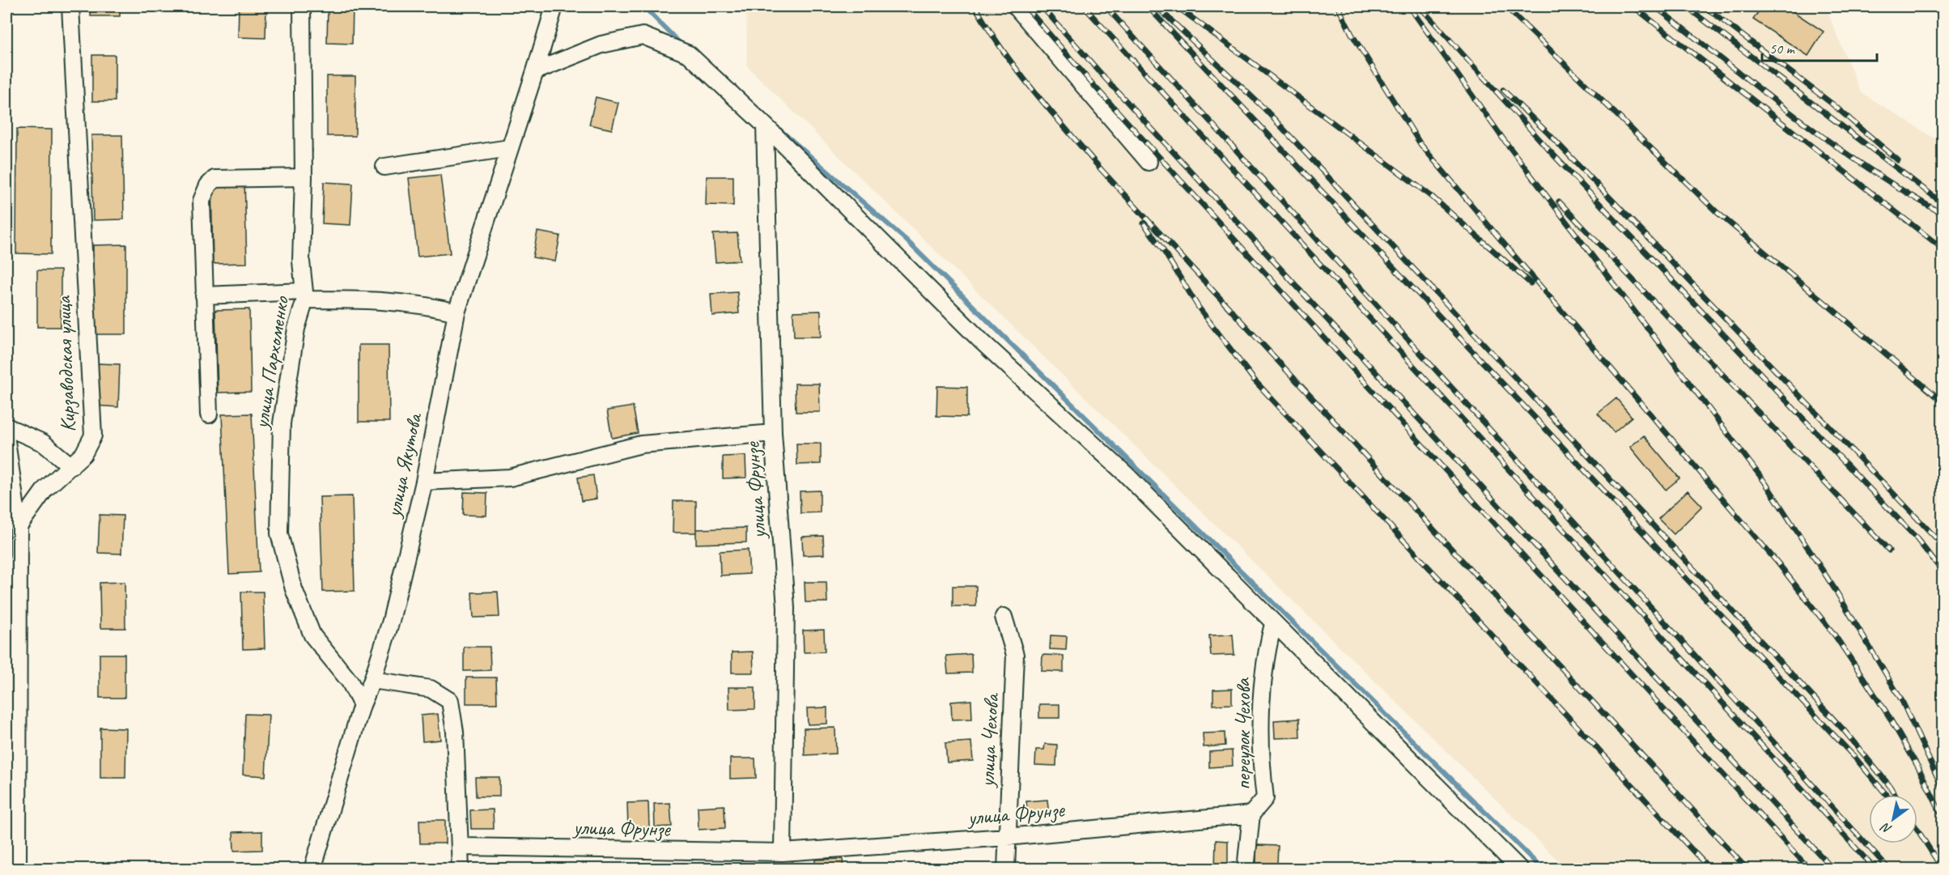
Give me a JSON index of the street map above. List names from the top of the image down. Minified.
{"streets":{"street":["улица Пархоменко","Кирзаводская улица","улица Якутова","улица Фрунзе","переулок Чехова","улица Чехова"]},"crossings":[["улица Пархоменко","улица Якутова"],["улица Фрунзе","переулок Чехова"],["улица Фрунзе","улица Чехова"]],"scale_bar":"50 m","north":"bottom left"}
